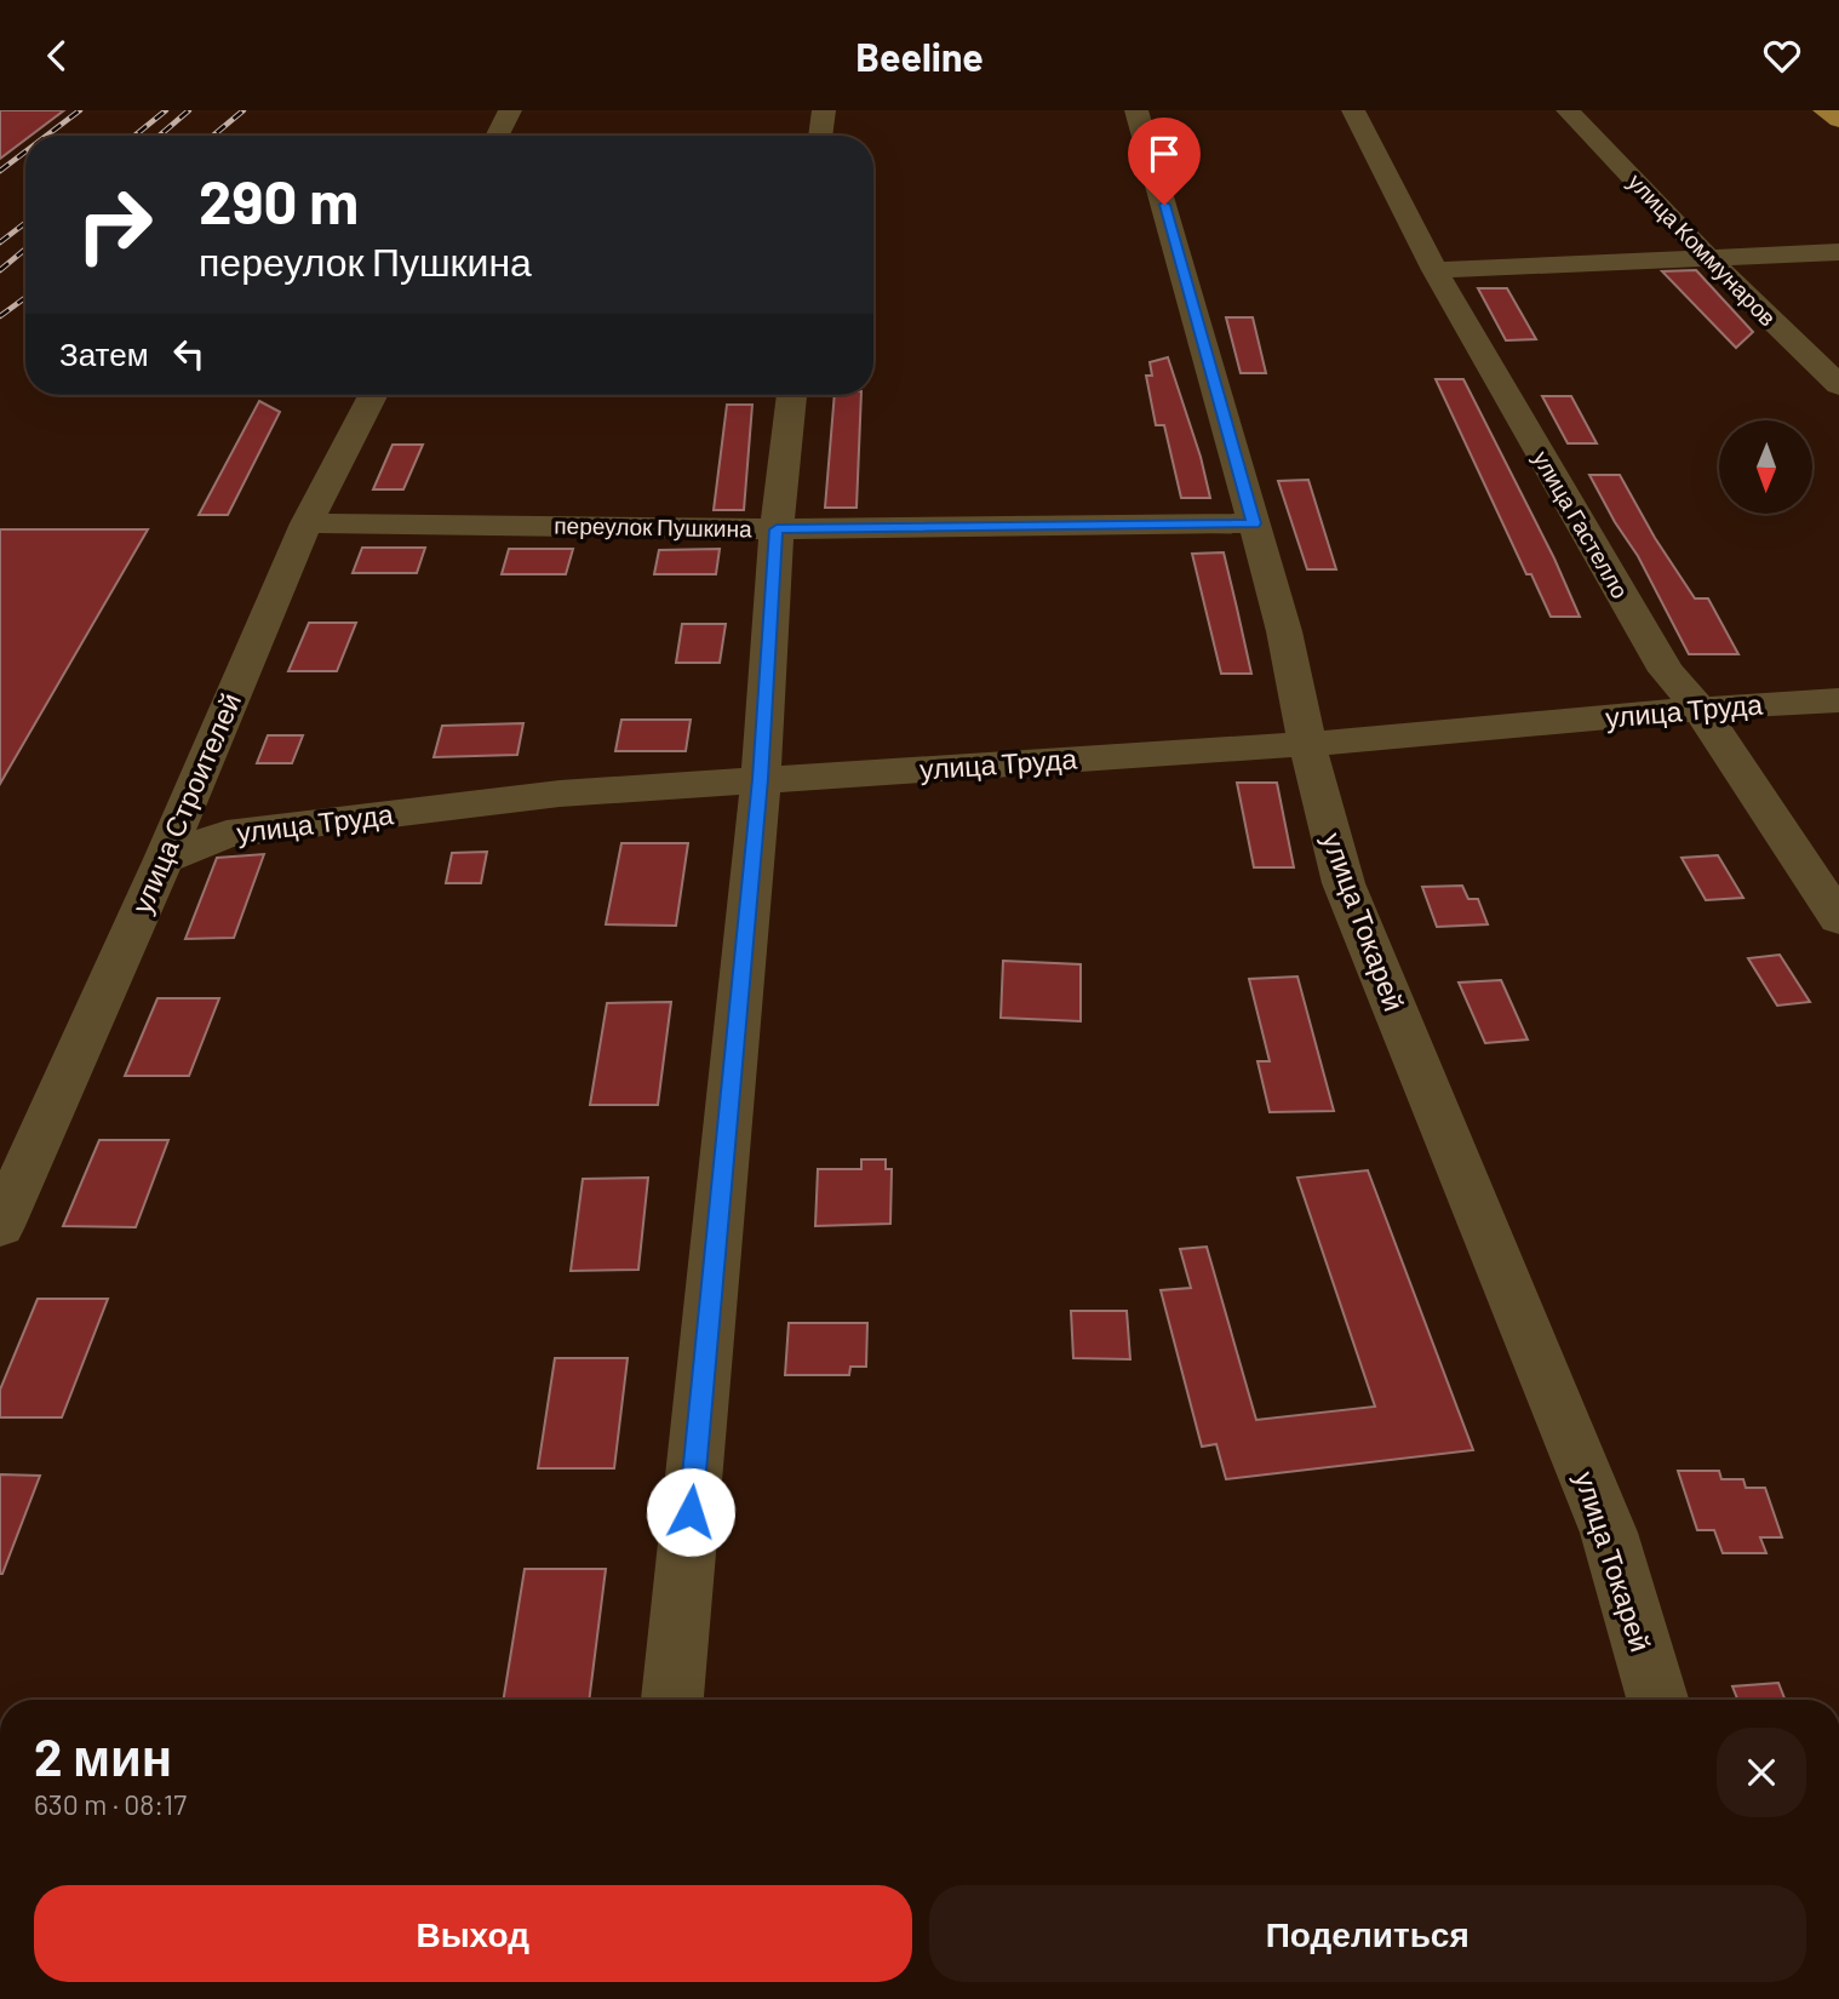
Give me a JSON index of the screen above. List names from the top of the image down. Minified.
{"streets":{"street":["улица Коммунаров","улица Гастелло","переулок Пушкина","улица Труда","улица Строителей","улица Токарей"]},"crossings":[["улица Гастелло","улица Труда"],["переулок Пушкина","улица Строителей"],["переулок Пушкина","улица Токарей"],["улица Труда","улица Строителей"],["улица Труда","улица Токарей"]],"north":"bottom","page":{"header":"Beeline","turn":["290 m","переулок Пушкина"],"then":"Затем","heading":["2 мин","630 m · 08:17"],"buttons":["Выход","Поделиться"]}}
